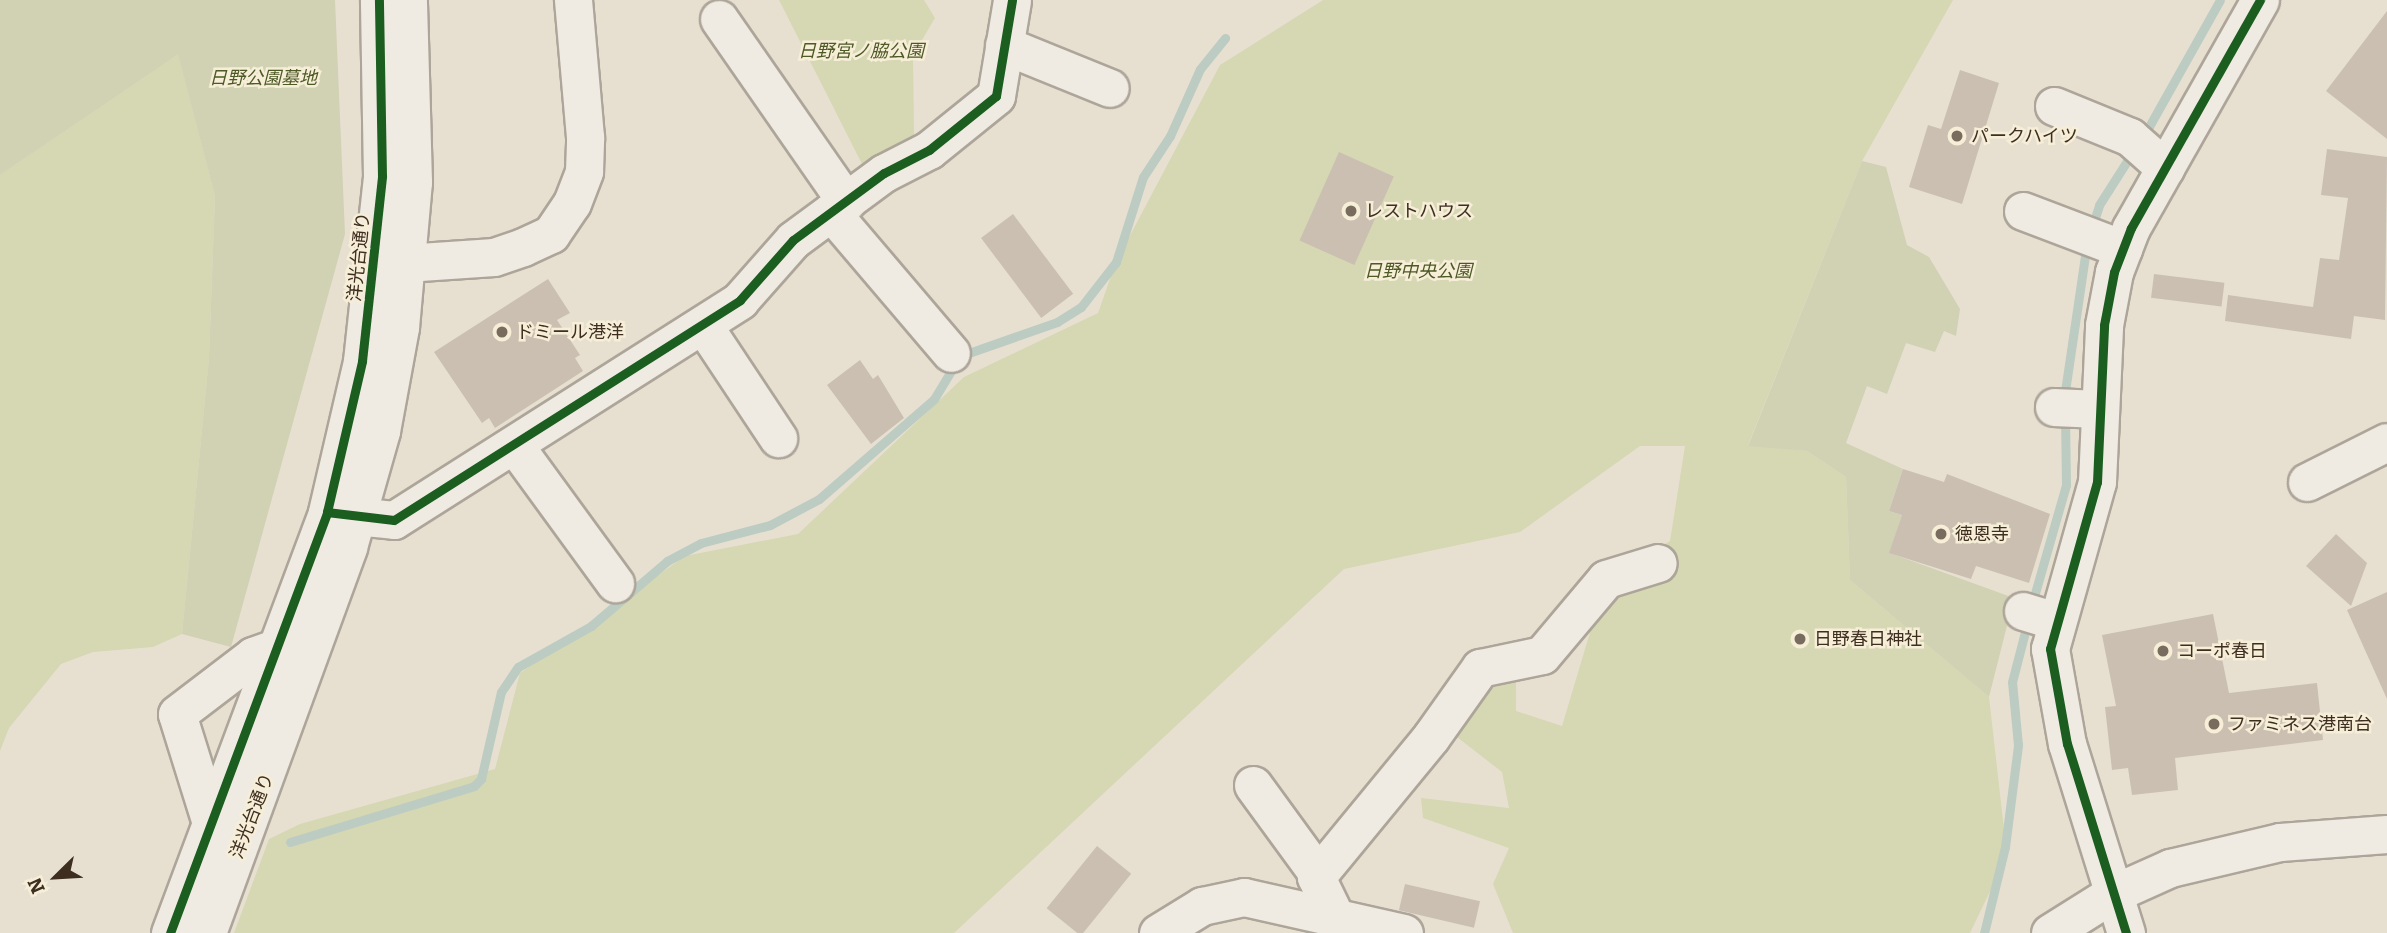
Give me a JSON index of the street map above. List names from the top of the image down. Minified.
{"streets":{"street":["洋光台通り"]},"parks":["日野宮ノ脇公園","日野公園墓地","日野中央公園"],"places":["パークハイツ","レストハウス","ドミール港洋","徳恩寺","日野春日神社","コーポ春日","ファミネス港南台"],"north":"bottom left"}
